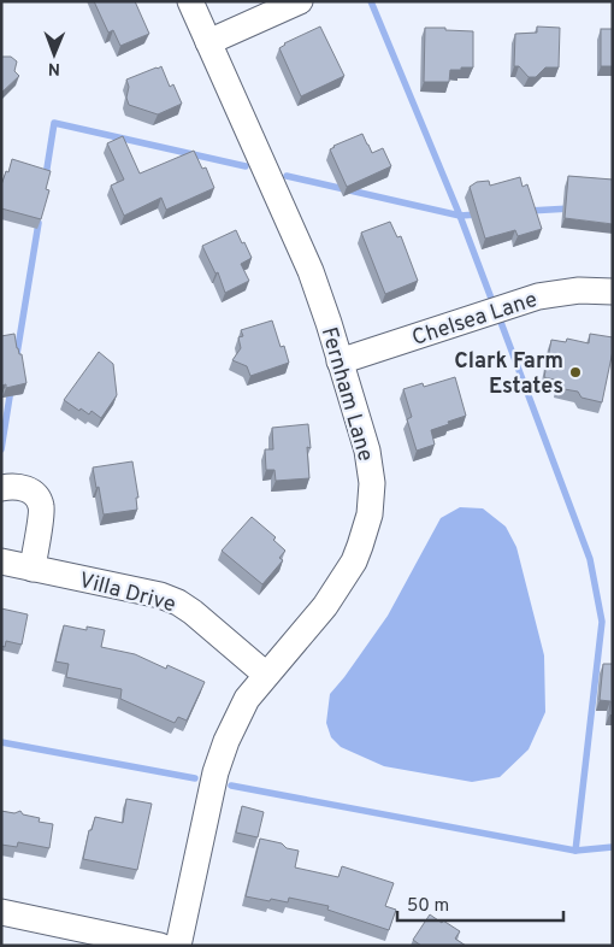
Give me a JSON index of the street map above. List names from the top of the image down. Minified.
{"streets":{"street":["Chelsea Lane","Fernham Lane","Villa Drive"]},"crossings":[["Chelsea Lane","Fernham Lane"],["Fernham Lane","Villa Drive"]],"places":["Clark Farm Estates"],"scale_bar":"50 m","north":"bottom"}
